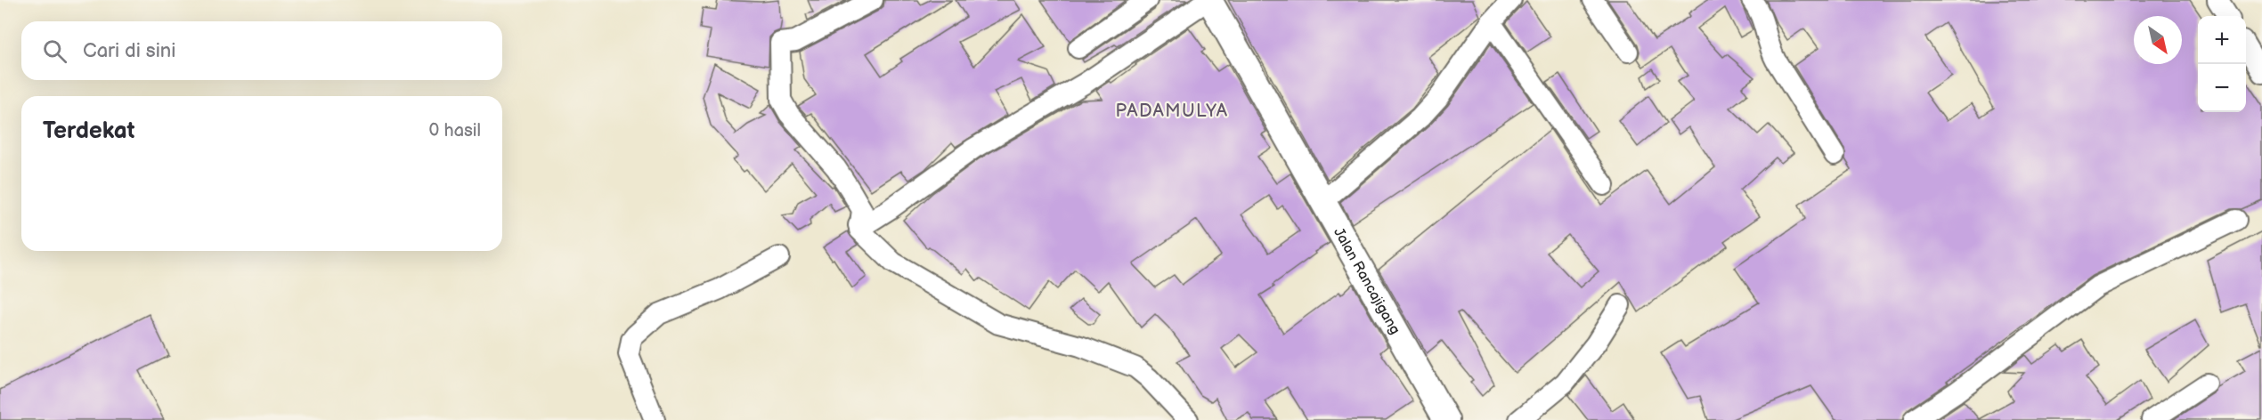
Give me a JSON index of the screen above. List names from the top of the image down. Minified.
{"streets":{"main road":["Jalan Rancajigang"]},"districts":["PADAMULYA"],"north":"bottom right","page":{"map_buttons":["+","−"],"search":"Cari di sini","heading":["Terdekat","0 hasil"]}}
